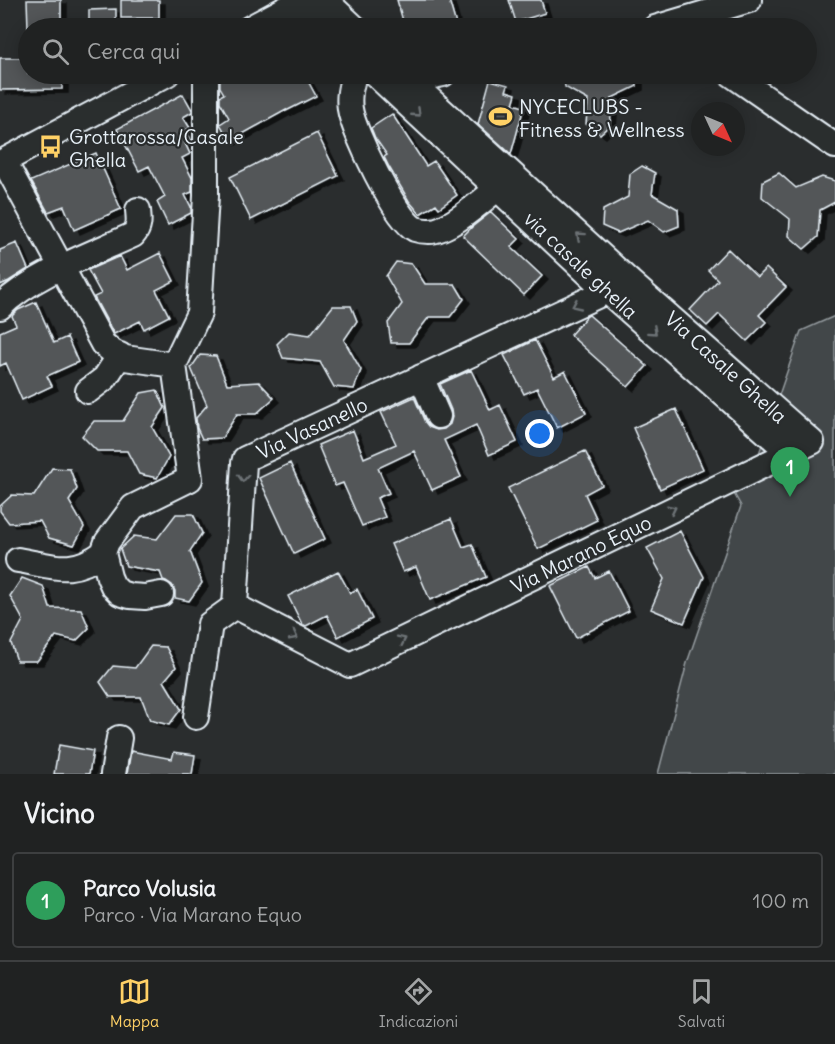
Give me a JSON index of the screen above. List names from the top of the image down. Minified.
{"streets":{"street":["via casale ghella","Via Casale Ghella","Via Vasanello","Via Marano Equo"]},"crossings":[["via casale ghella","Via Vasanello"],["via casale ghella","Via Marano Equo"],["Via Casale Ghella","Via Vasanello"],["Via Casale Ghella","Via Marano Equo"],["Via Vasanello","Via Marano Equo"]],"one_way":["via casale ghella","Via Casale Ghella","Via Vasanello","Via Marano Equo"],"places":{"sports":["NYCECLUBS - Fitness & Wellness"],"bus stop":["Grottarossa/Casale Ghella"]},"north":"bottom right","page":{"search":"Cerca qui","pins":"1","heading":"Vicino","list":[{"mark":"1","name":"Parco Volusia","note":"Parco · Via Marano Equo","value":"100 m"}],"nav":["Mappa","Indicazioni","Salvati"]}}
